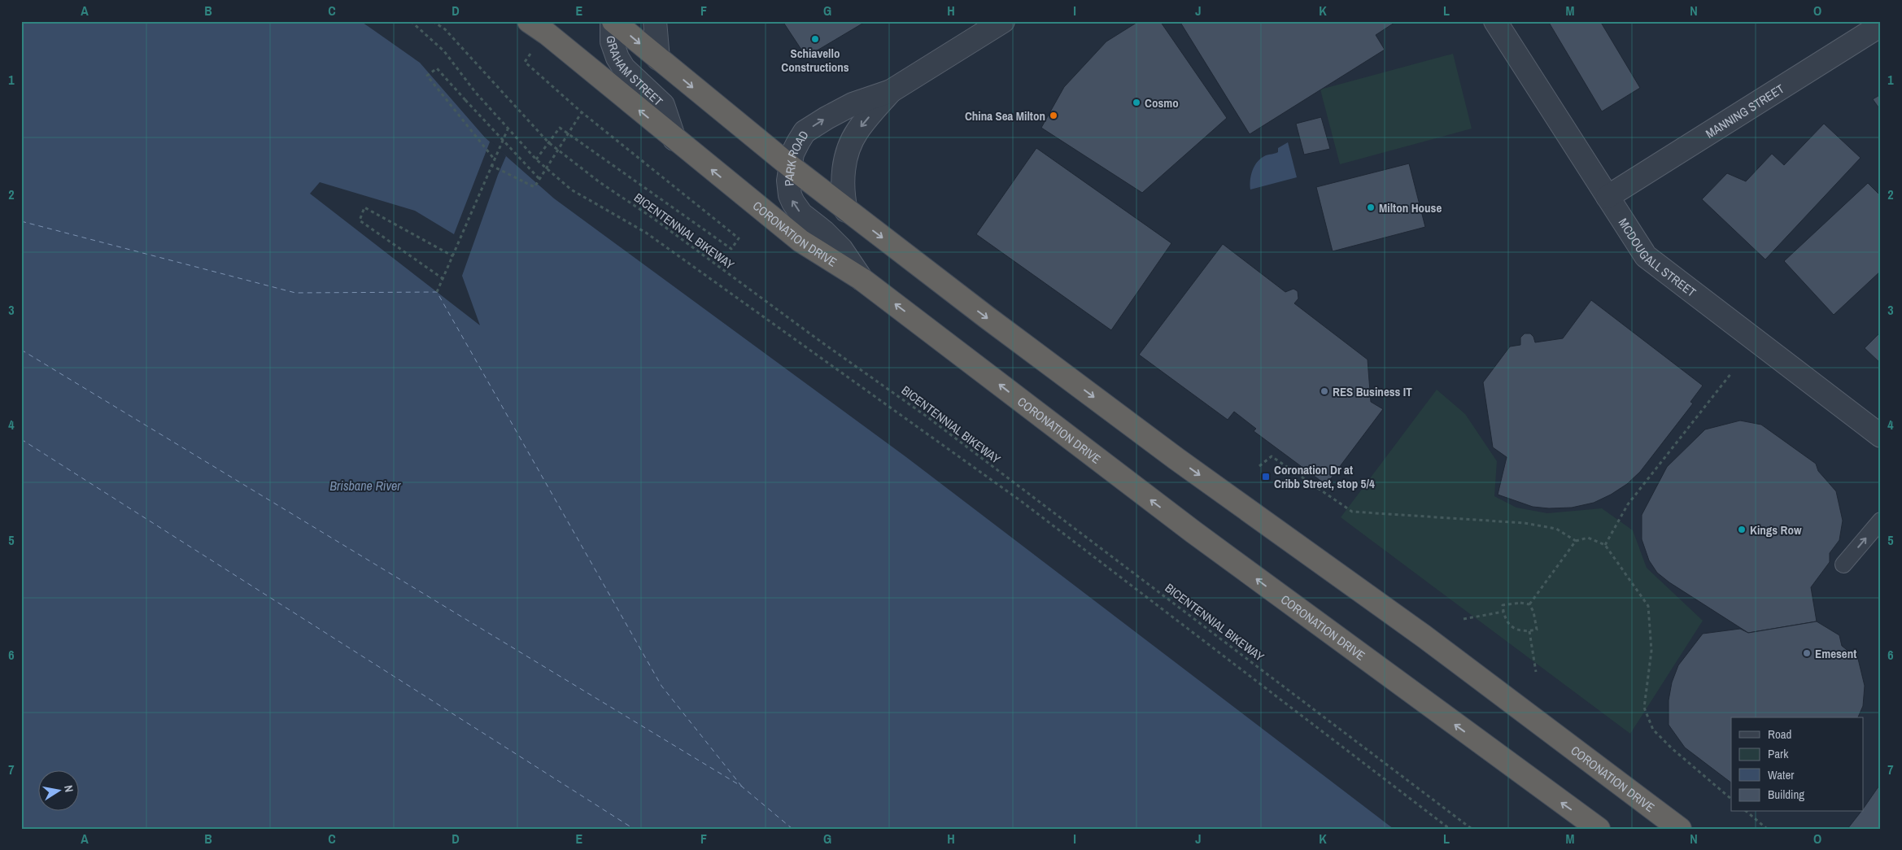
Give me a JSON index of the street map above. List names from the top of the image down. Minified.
{"streets":{"highway":["CORONATION DRIVE"],"street":["GRAHAM STREET","MANNING STREET","PARK ROAD","MCDOUGALL STREET"],"path":["BICENTENNIAL BIKEWAY"]},"crossings":[["GRAHAM STREET","CORONATION DRIVE"],["MANNING STREET","MCDOUGALL STREET"],["PARK ROAD","CORONATION DRIVE"]],"water":["Brisbane River"],"places":{"other":["Schiavello Constructions","Cosmo","China Sea Milton","Milton House","RES Business IT","Kings Row","Emesent"],"transit":["Coronation Dr at Cribb Street, stop 5/4"]},"legend":["Road","Park","Water","Building"],"north":"right","grid":{"columns":["A","B","C","D","E","F","G","H","I","J","K","L","M","N","O"],"rows":["1","2","3","4","5","6","7"]}}
